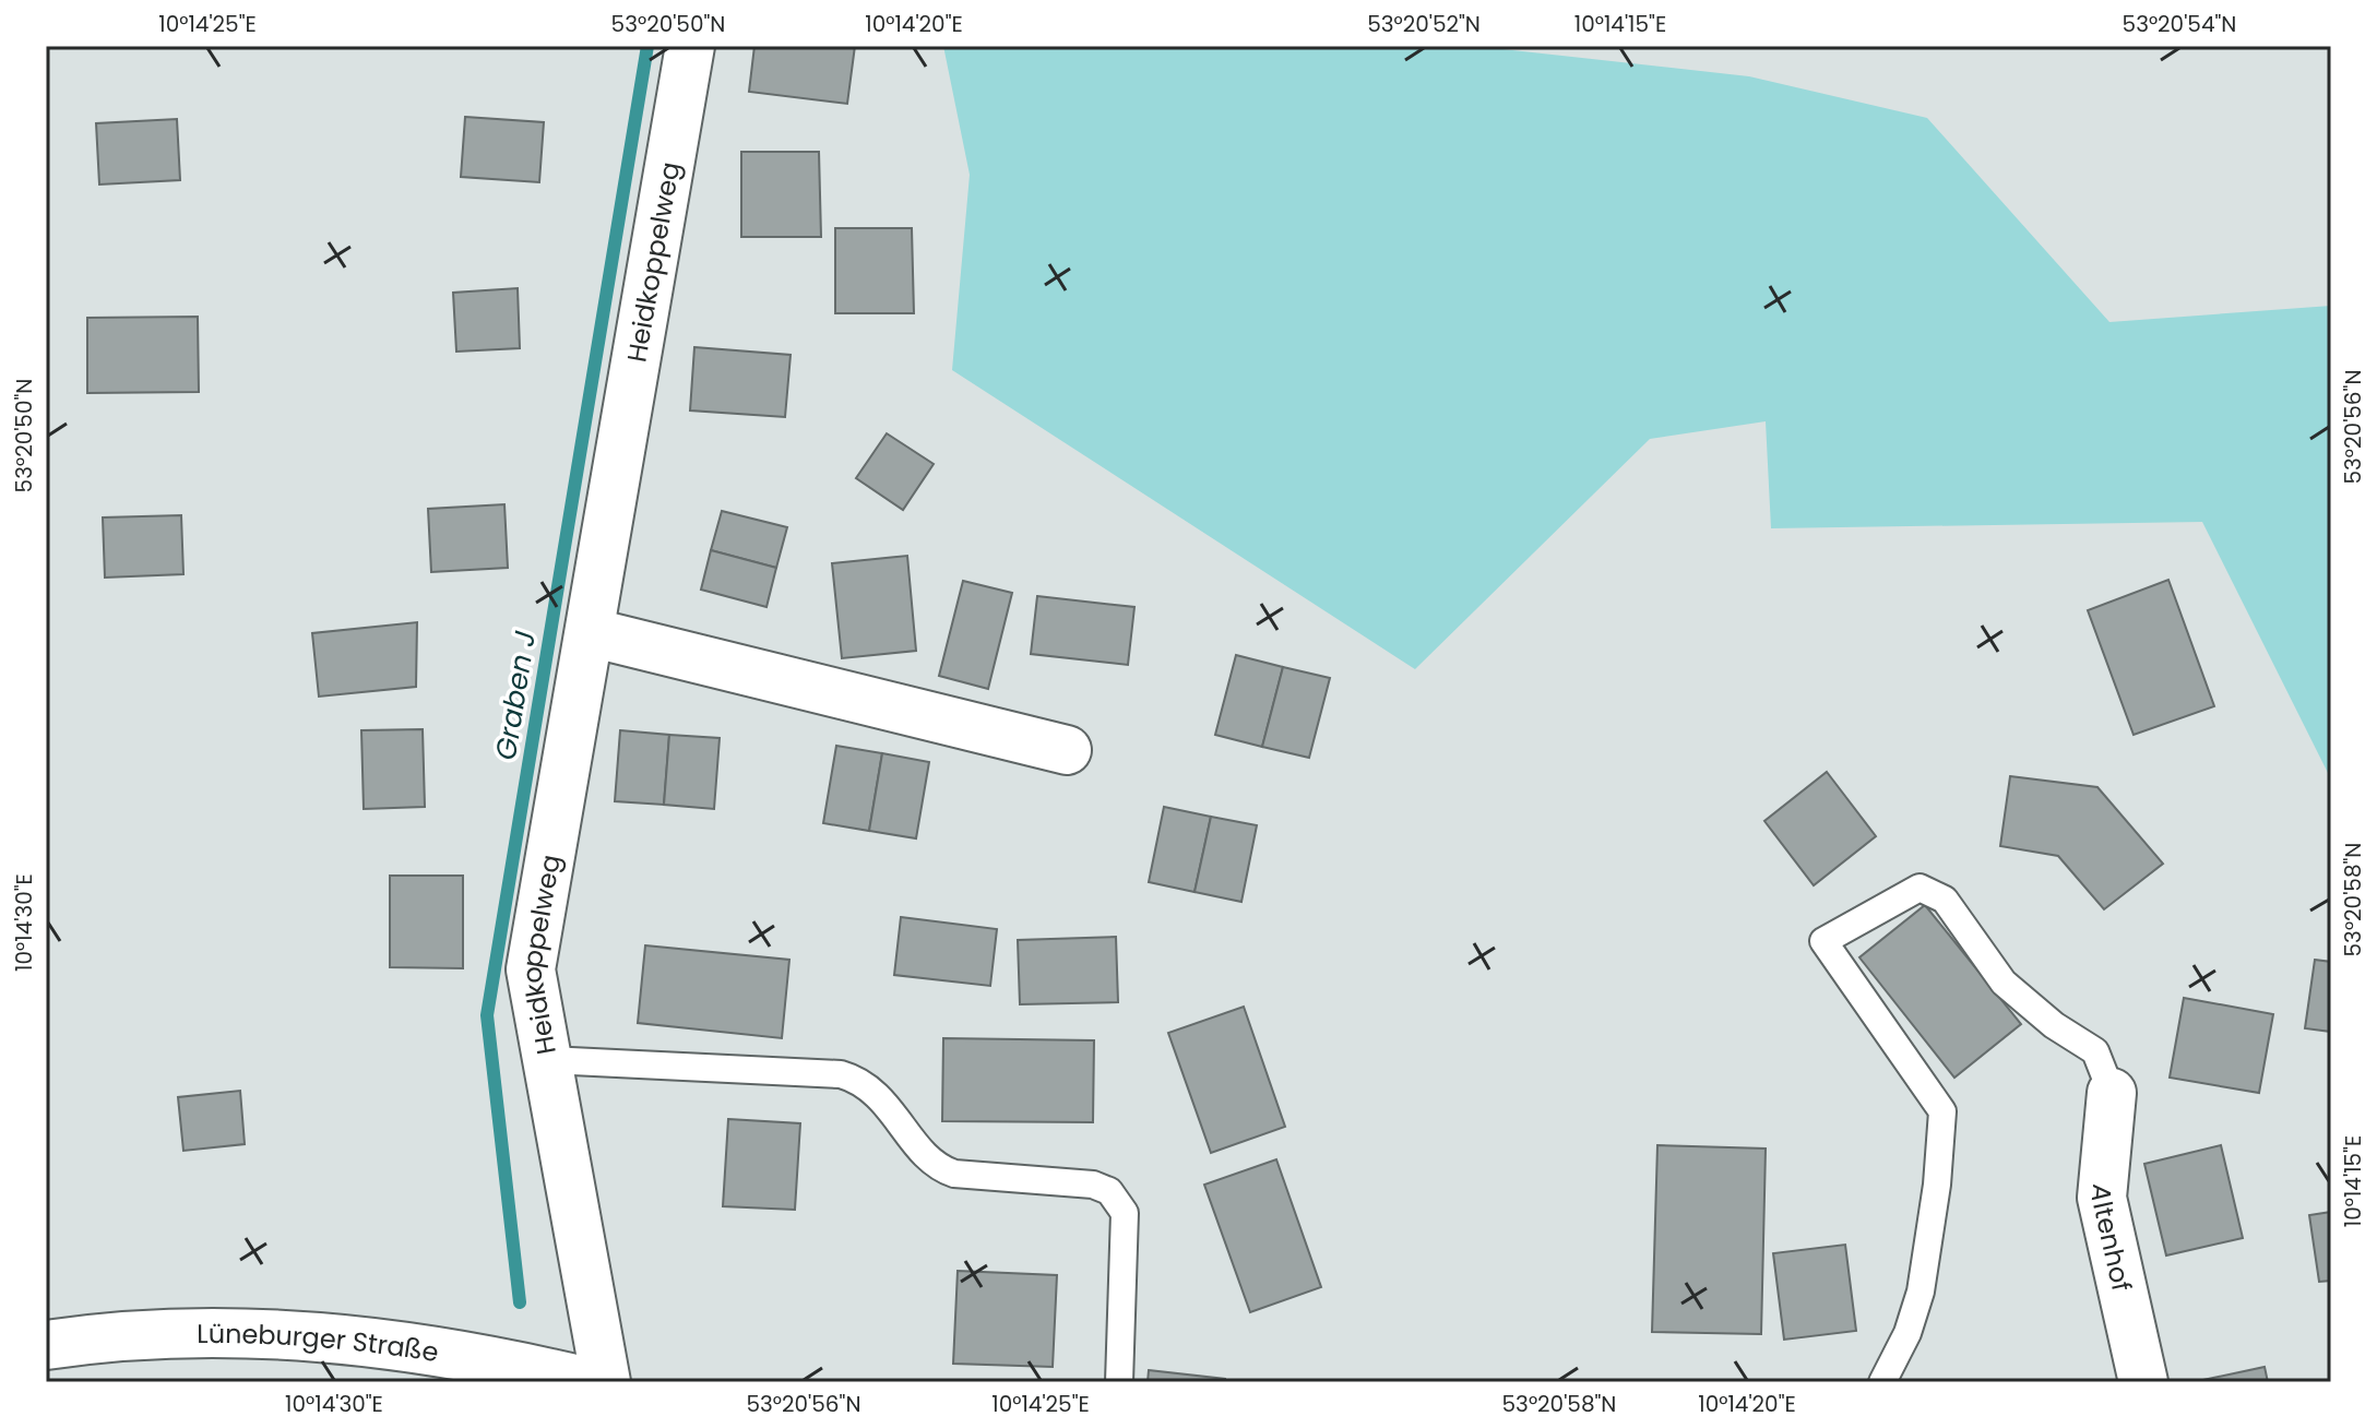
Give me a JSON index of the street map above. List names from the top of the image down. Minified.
{"streets":{"street":["Heidkoppelweg","Altenhof","Lüneburger Straße"]},"water":["Graben J"],"coordinates":["10°14'25\"E","53°20'50\"N","10°14'20\"E","53°20'52\"N","10°14'15\"E","53°20'54\"N","53°20'56\"N","53°20'58\"N","10°14'30\"E"]}
